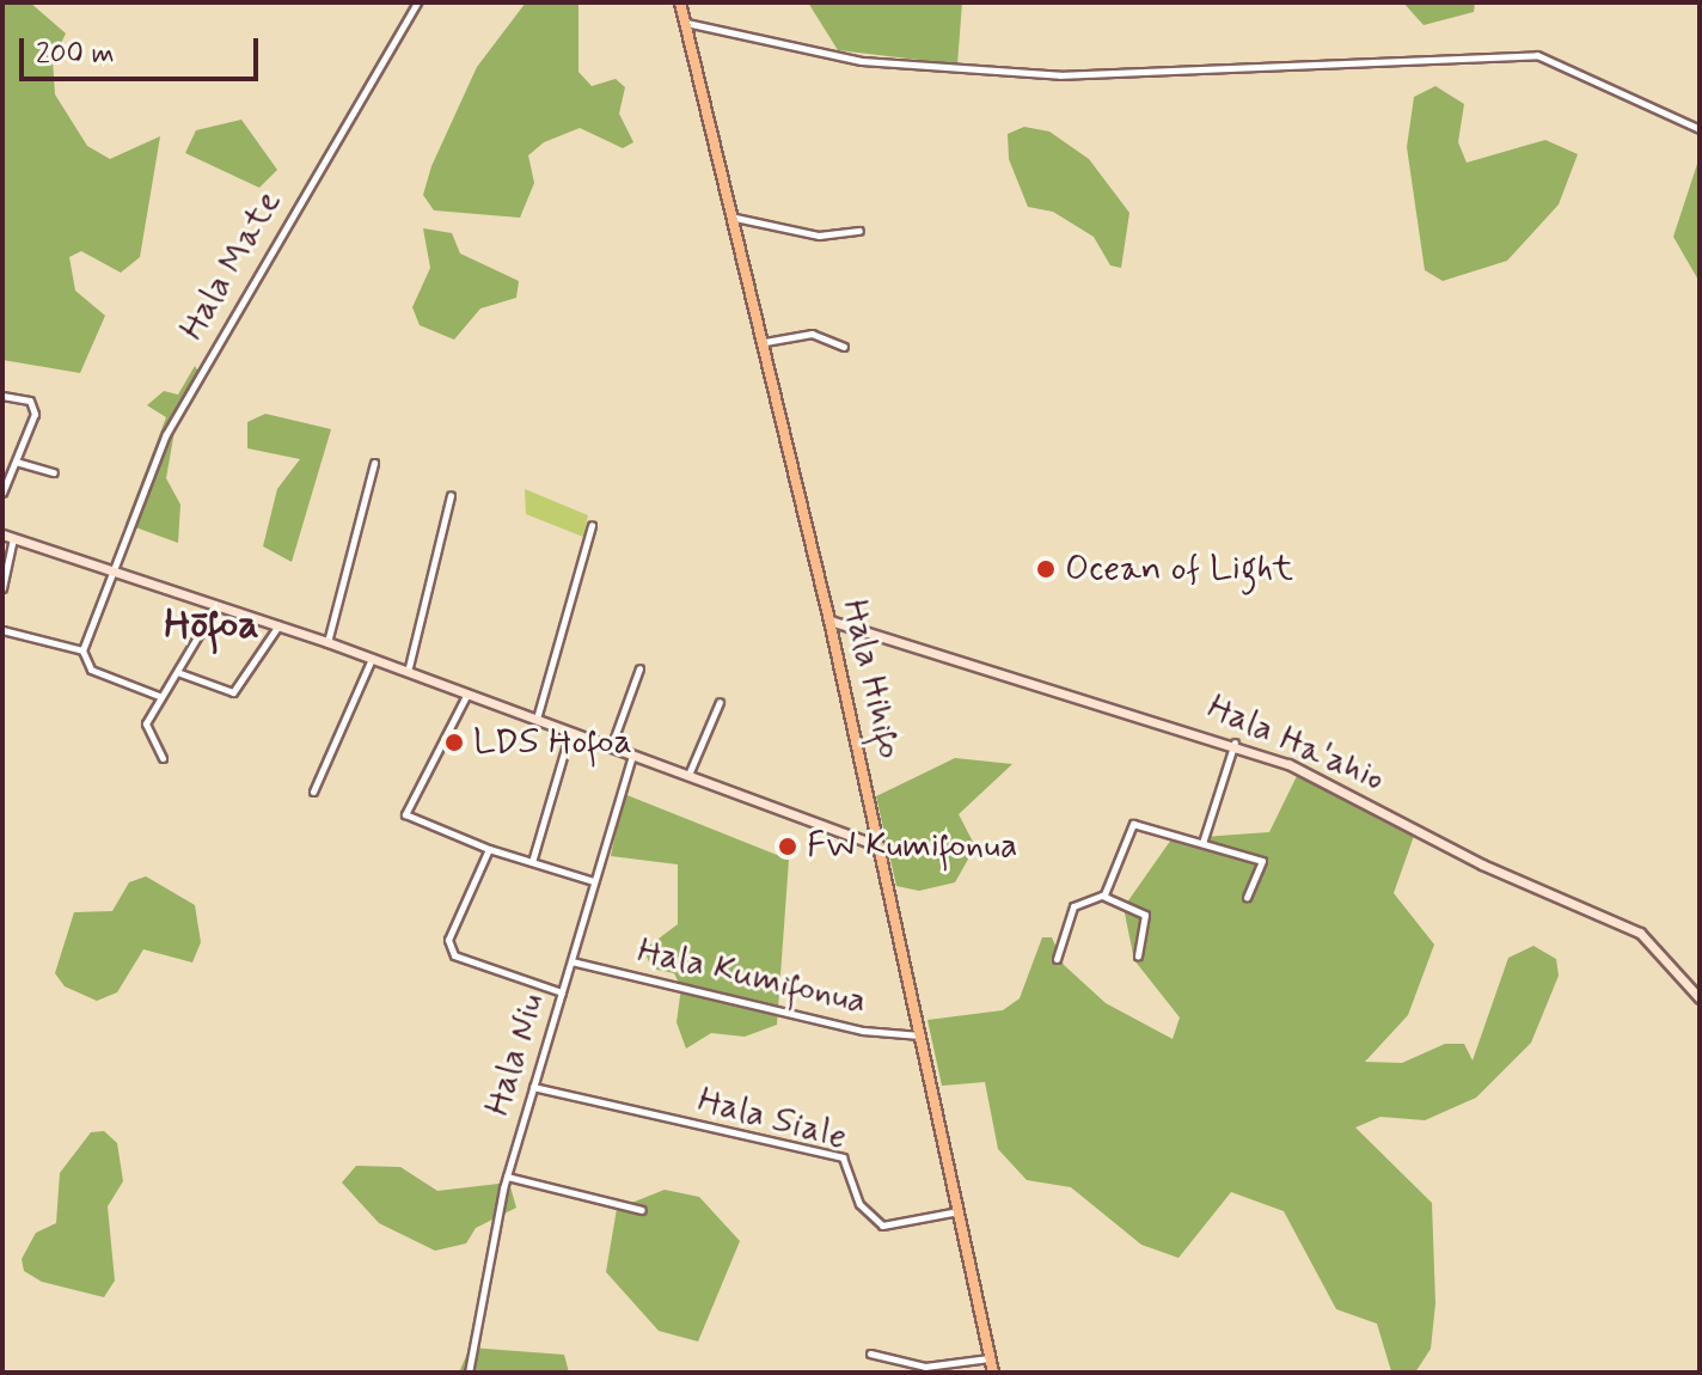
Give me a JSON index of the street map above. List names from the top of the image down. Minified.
{"streets":{"main road":["Hala Hihifo"],"street":["Hala Mate","Hala Ha'ahio","Hala Kumifonua","Hala Niu","Hala Siale"]},"crossings":[["Hala Hihifo","Hala Ha'ahio"],["Hala Hihifo","Hala Kumifonua"],["Hala Hihifo","Hala Siale"],["Hala Kumifonua","Hala Niu"],["Hala Niu","Hala Siale"]],"districts":["Hōfoa"],"places":["Ocean of Light","LDS Hofoa","FW Kumifonua"],"scale_bar":"200 m"}
